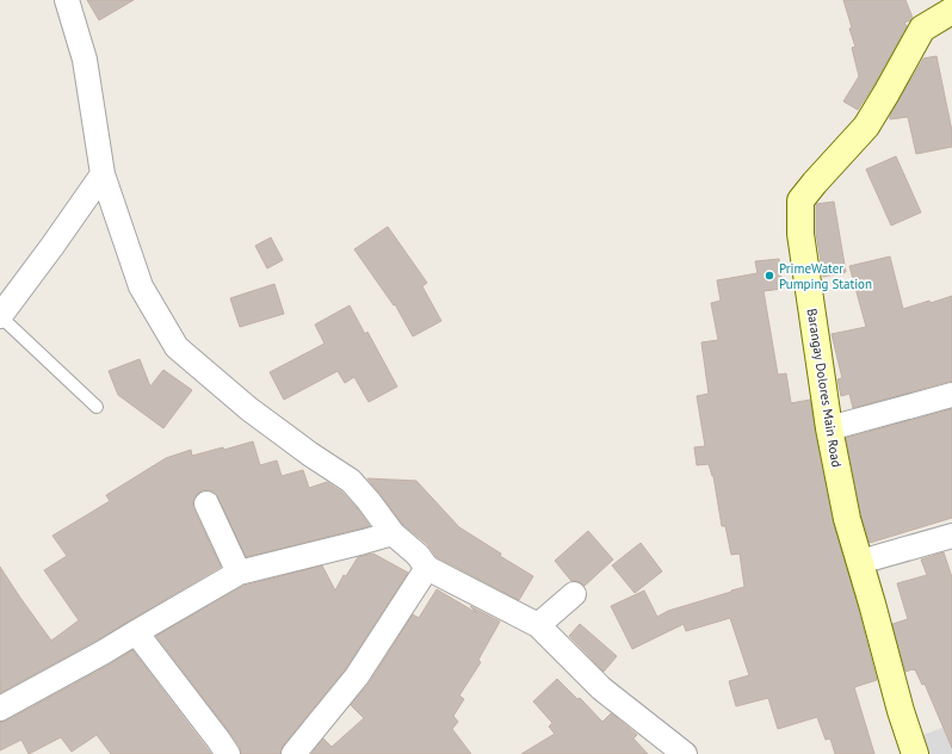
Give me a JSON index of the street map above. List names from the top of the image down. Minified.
{"streets":{"street":["Barangay Dolores Main Road"]},"places":["PrimeWater Pumping Station"]}
